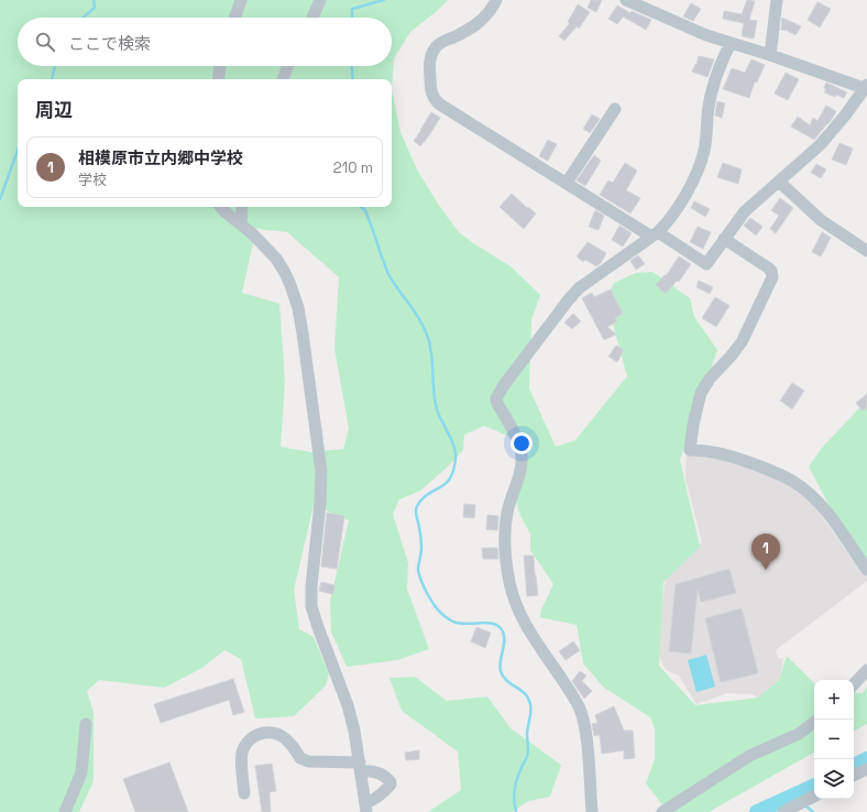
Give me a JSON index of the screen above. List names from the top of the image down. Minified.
{"page":{"search":"ここで検索","heading":"周辺","list":[{"mark":"1","name":"相模原市立内郷中学校","note":"学校","value":"210 m"}],"pins":"1","map_buttons":["+","−"]}}
